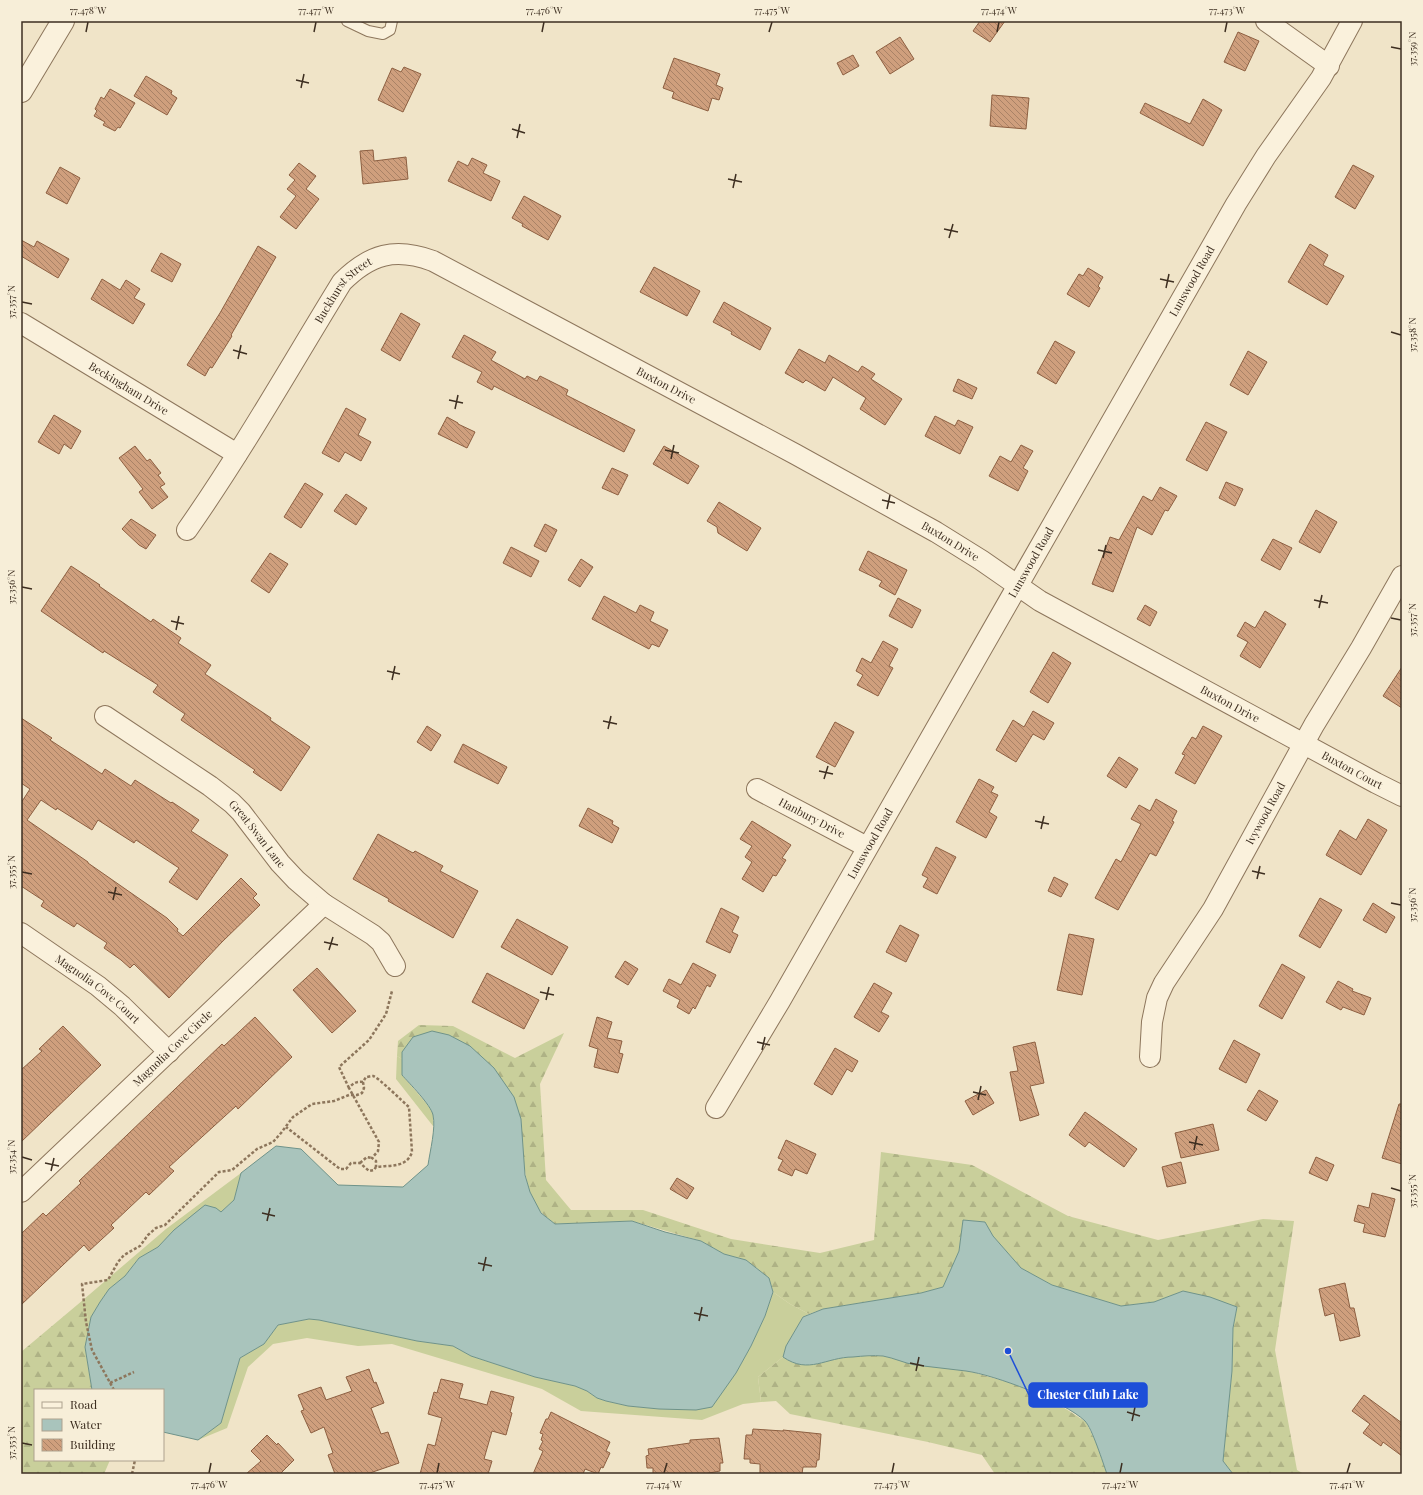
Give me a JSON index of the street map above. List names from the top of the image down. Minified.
{"streets":{"street":["Lunswood Road","Buckhurst Street","Buxton Drive","Beckingham Drive","Buxton Court","Ivywood Road","Hanbury Drive","Great Swan Lane","Magnolia Cove Court","Magnolia Cove Circle"]},"crossings":[["Lunswood Road","Buxton Drive"],["Lunswood Road","Hanbury Drive"],["Buckhurst Street","Buxton Drive"],["Buckhurst Street","Beckingham Drive"],["Buxton Drive","Buxton Court"],["Buxton Drive","Ivywood Road"],["Buxton Court","Ivywood Road"],["Great Swan Lane","Magnolia Cove Circle"],["Magnolia Cove Court","Magnolia Cove Circle"]],"places":["Chester Club Lake"],"legend":["Road","Water","Building"],"coordinates":["77.478°W","77.477°W","77.476°W","77.475°W","77.474°W","77.473°W","37.359°N","37.357°N","37.358°N","37.356°N","37.355°N","37.354°N","37.353°N","77.472°W","77.471°W"]}
